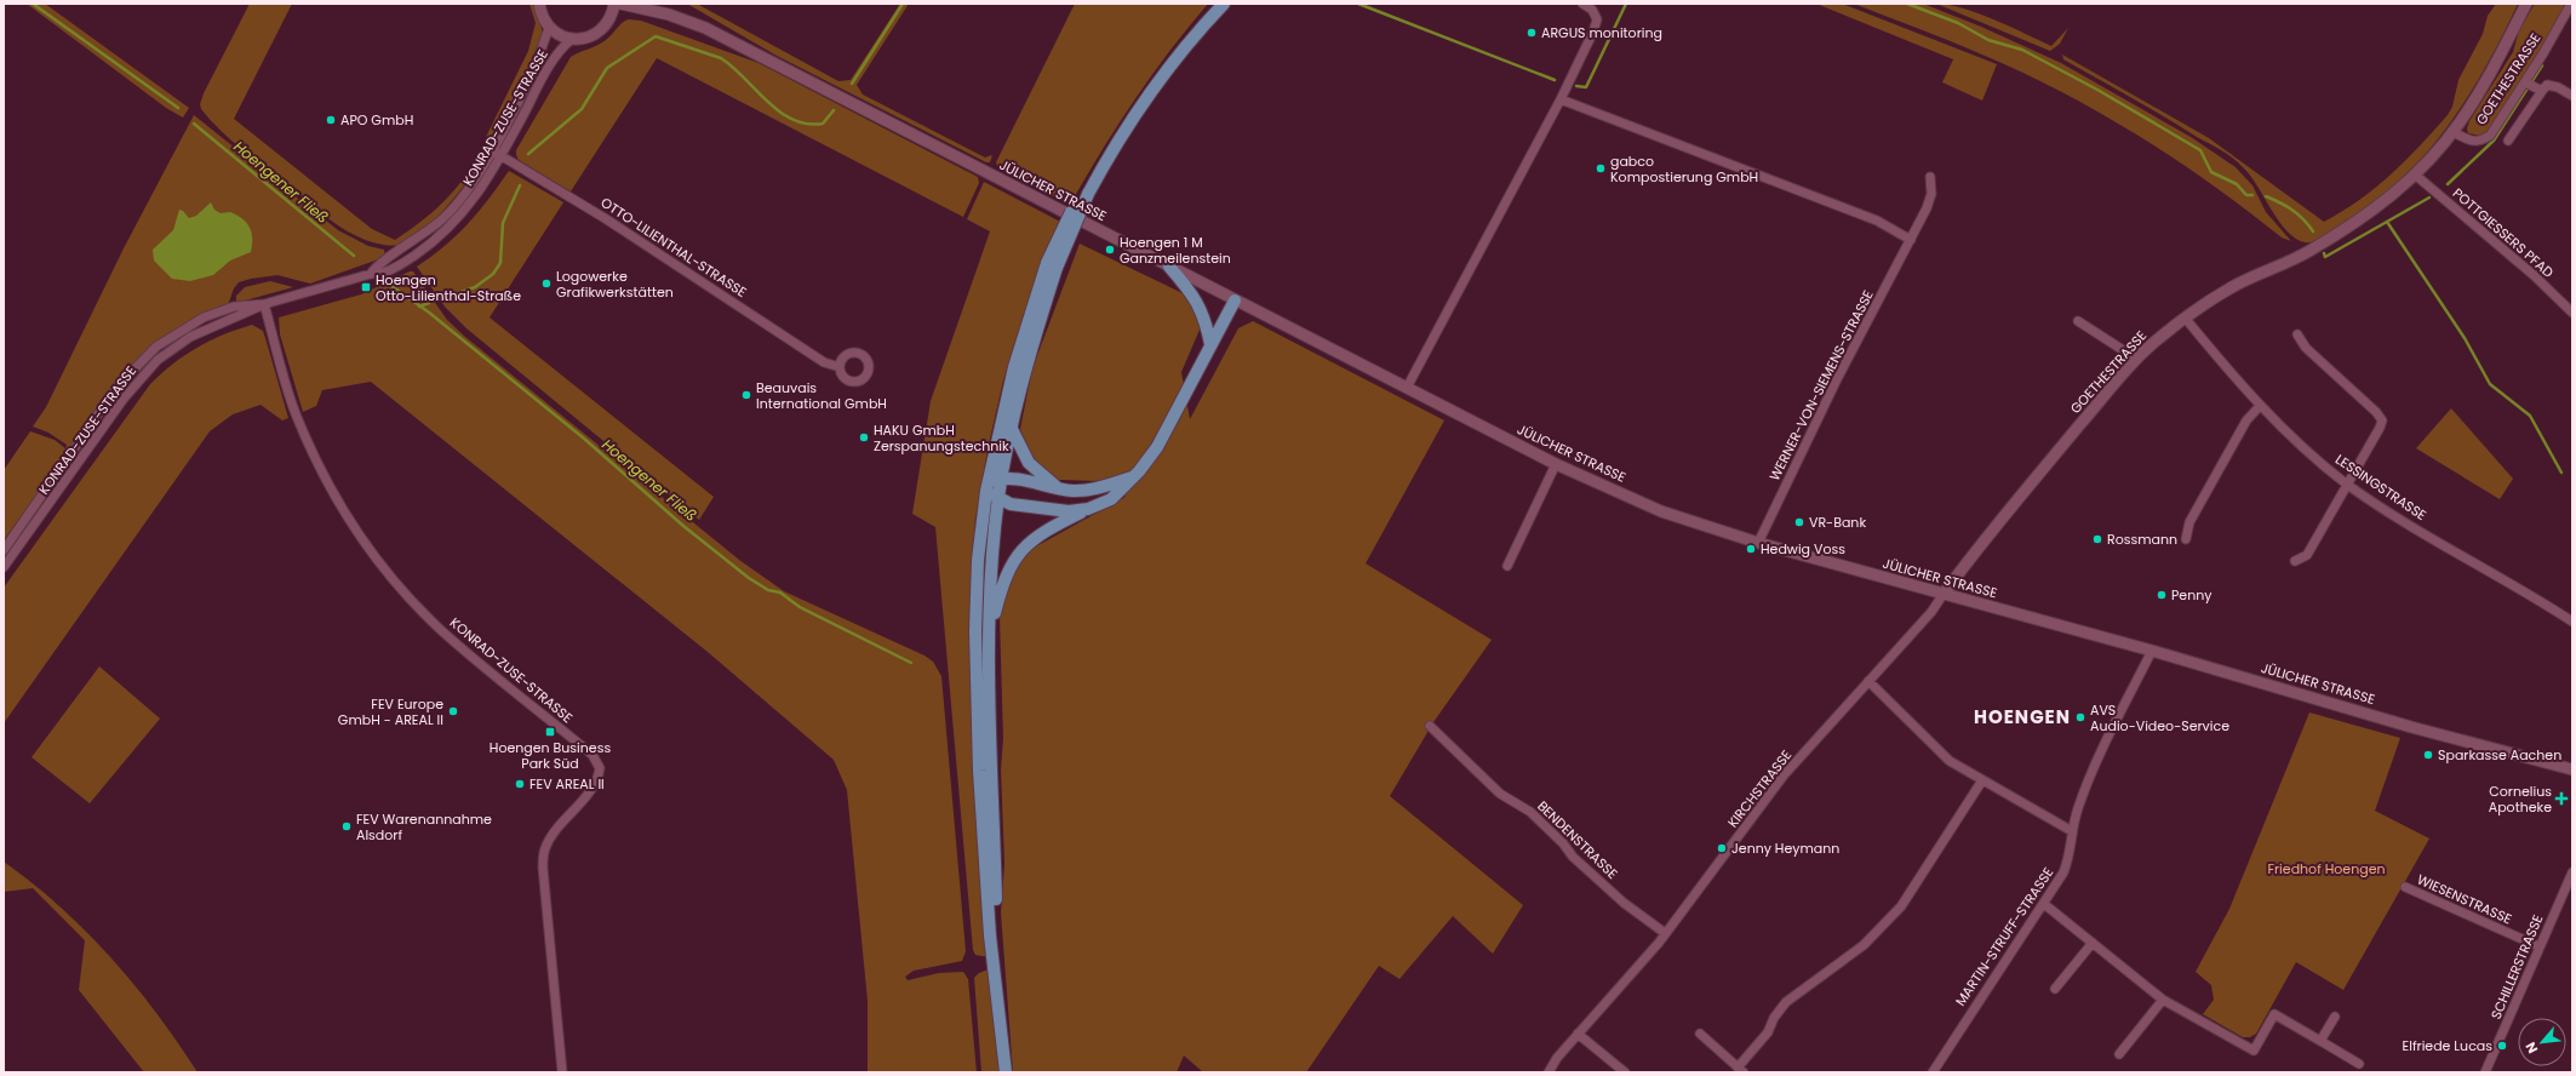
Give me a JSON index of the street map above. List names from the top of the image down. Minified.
{"streets":{"main road":["GOETHESTRASSE","JÜLICHER STRASSE"],"street":["KONRAD-ZUSE-STRASSE","POTTGIESSERS PFAD","OTTO-LILIENTHAL-STRASSE","WERNER-VON-SIEMENS-STRASSE","LESSINGSTRASSE","KIRCHSTRASSE","BENDENSTRASSE","WIESENSTRASSE","MARTIN-STRUFF-STRASSE","SCHILLERSTRASSE"]},"crossings":[["GOETHESTRASSE","JÜLICHER STRASSE"],["GOETHESTRASSE","POTTGIESSERS PFAD"],["GOETHESTRASSE","LESSINGSTRASSE"],["GOETHESTRASSE","KIRCHSTRASSE"],["KONRAD-ZUSE-STRASSE","OTTO-LILIENTHAL-STRASSE"],["JÜLICHER STRASSE","WERNER-VON-SIEMENS-STRASSE"],["JÜLICHER STRASSE","KIRCHSTRASSE"],["JÜLICHER STRASSE","MARTIN-STRUFF-STRASSE"],["KIRCHSTRASSE","BENDENSTRASSE"],["WIESENSTRASSE","SCHILLERSTRASSE"]],"districts":["HOENGEN"],"water":["Hoengener Fließ"],"parks":["Friedhof Hoengen"],"places":{"other":["ARGUS monitoring","APO GmbH","gabco Kompostierung GmbH","Hoengen 1 M Ganzmeilenstein","Logowerke Grafikwerkstätten","Beauvais International GmbH","HAKU GmbH Zerspanungstechnik","VR-Bank","Rossmann","Hedwig Voss","Penny","FEV Europe GmbH - AREAL II","AVS Audio-Video-Service","Sparkasse Aachen","FEV AREAL II","FEV Warenannahme Alsdorf","Jenny Heymann","Elfriede Lucas"],"transit":["Hoengen Otto-Lilienthal-Straße","Hoengen Business Park Süd"],"health":["Cornelius Apotheke"]},"north":"bottom left"}
